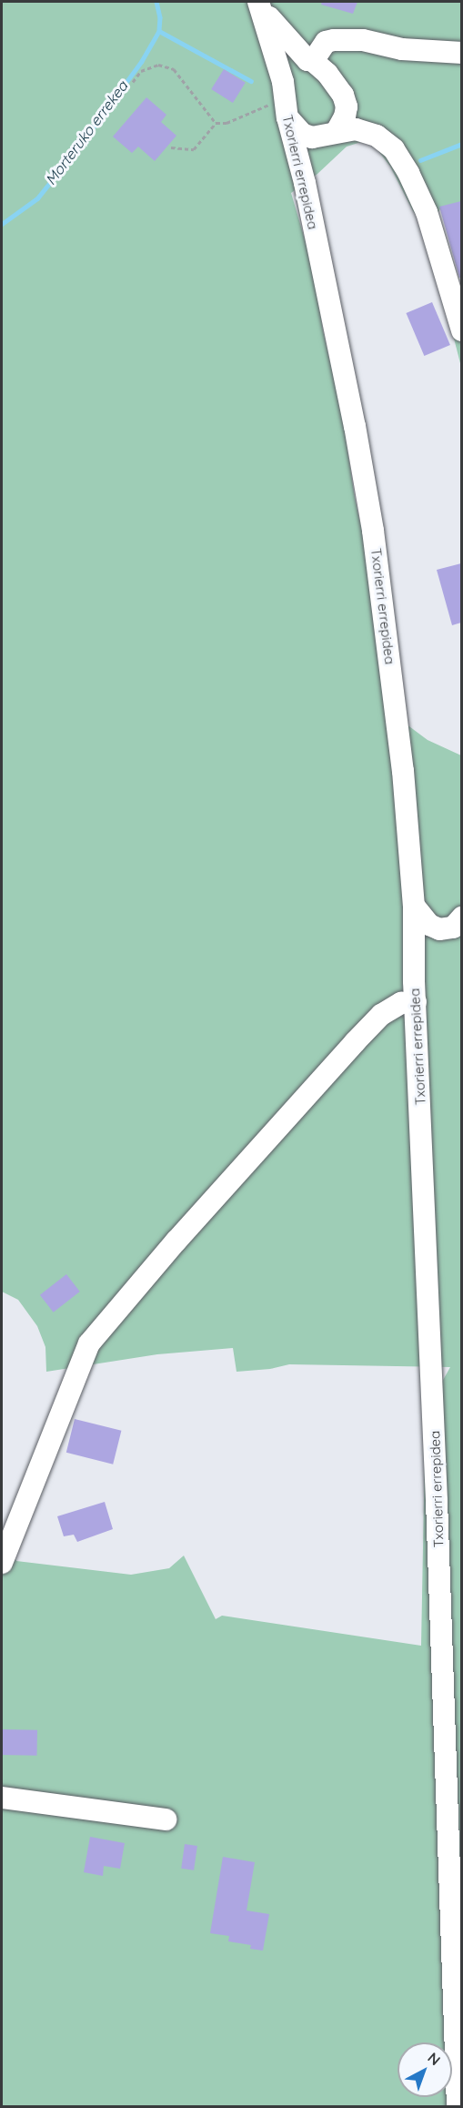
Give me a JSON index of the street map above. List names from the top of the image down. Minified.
{"streets":{"street":["Txorierri errepidea"]},"water":["Morteruko errekea"],"north":"top right"}
